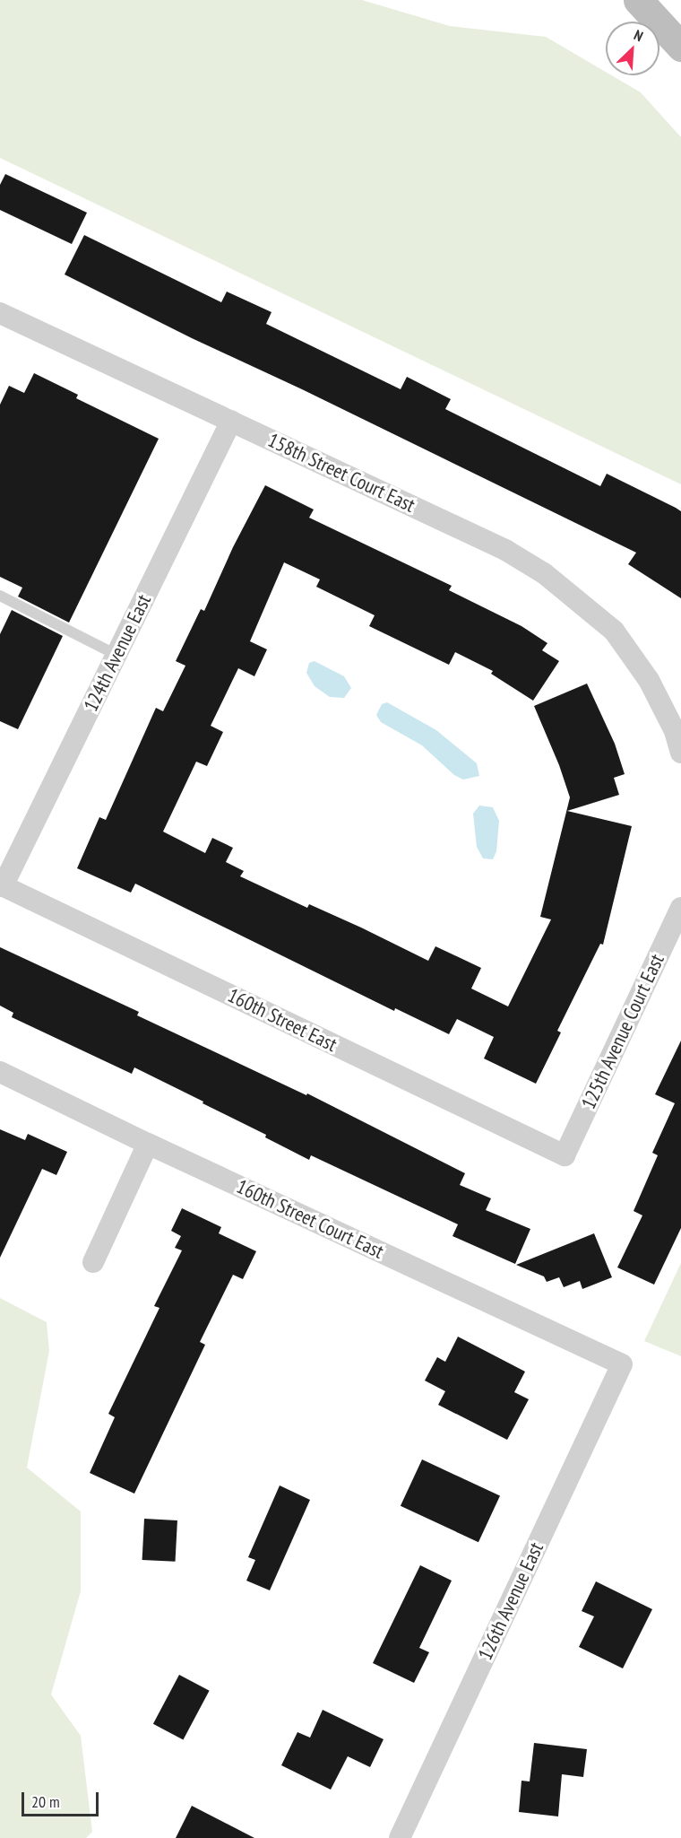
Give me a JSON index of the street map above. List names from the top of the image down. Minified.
{"streets":{"street":["158th Street Court East","124th Avenue East","160th Street East","125th Avenue Court East","160th Street Court East","126th Avenue East"]},"crossings":[["158th Street Court East","124th Avenue East"],["124th Avenue East","160th Street East"],["160th Street East","125th Avenue Court East"],["160th Street Court East","126th Avenue East"]],"scale_bar":"20 m","north":"top right"}
